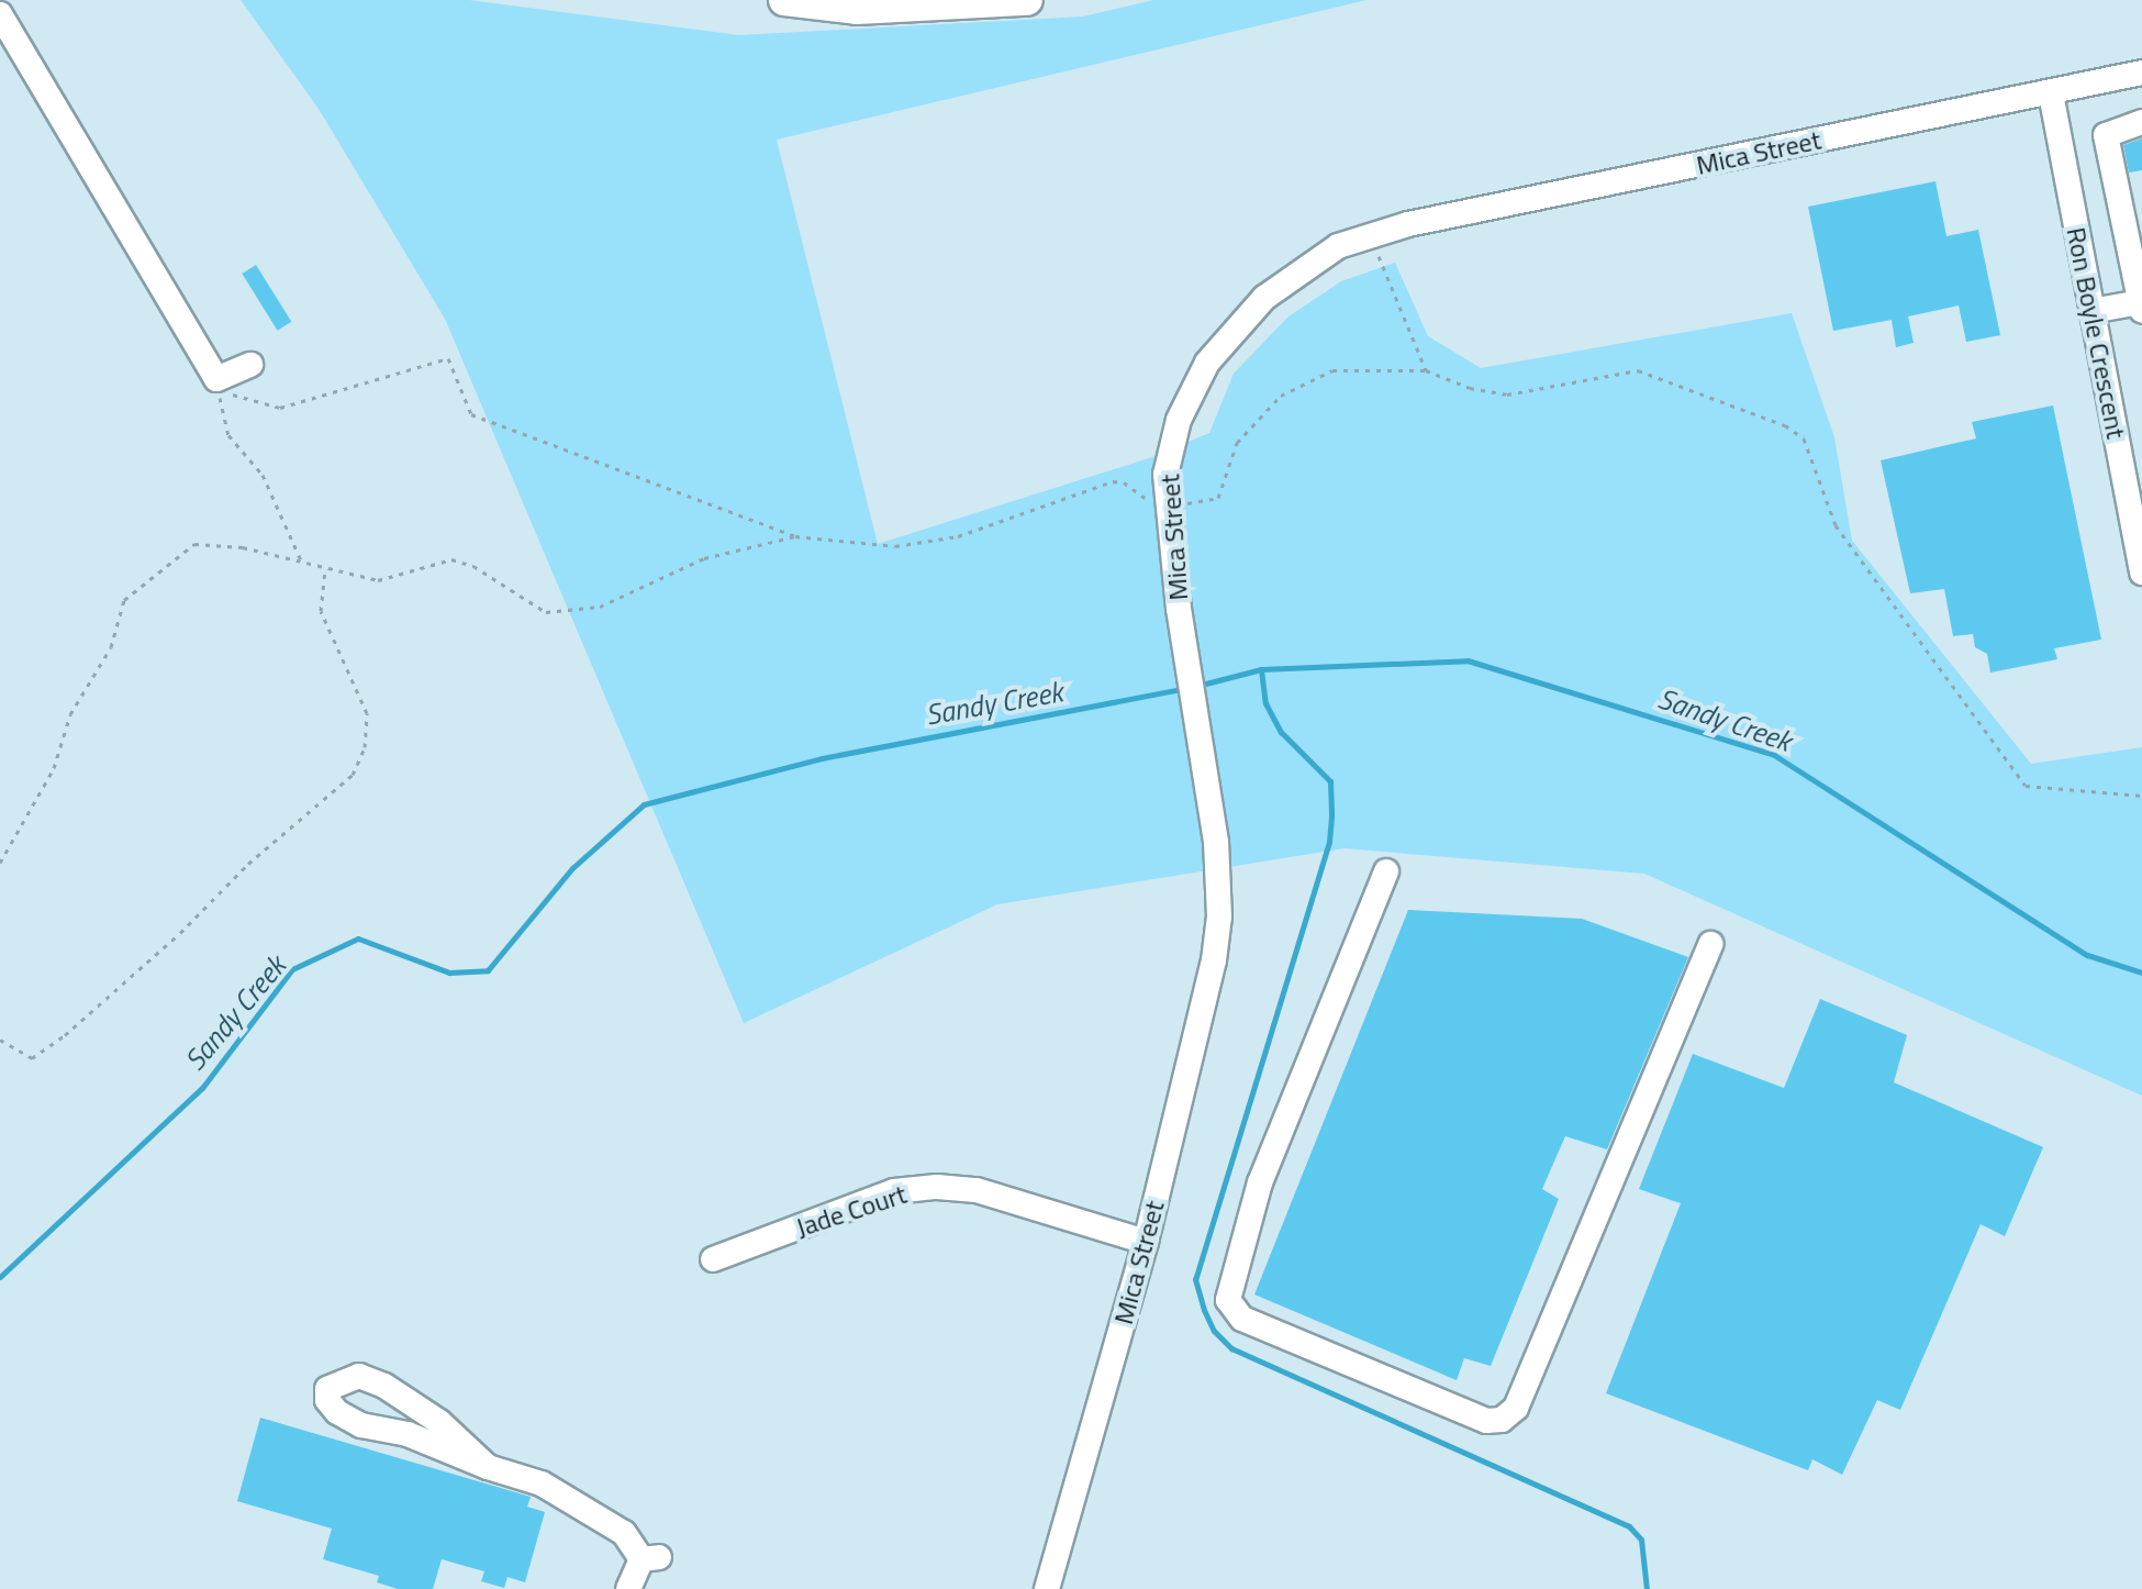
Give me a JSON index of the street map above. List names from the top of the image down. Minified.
{"streets":{"street":["Mica Street","Ron Boyle Crescent","Jade Court"]},"crossings":[["Mica Street","Ron Boyle Crescent"],["Mica Street","Jade Court"]],"water":["Sandy Creek"]}
